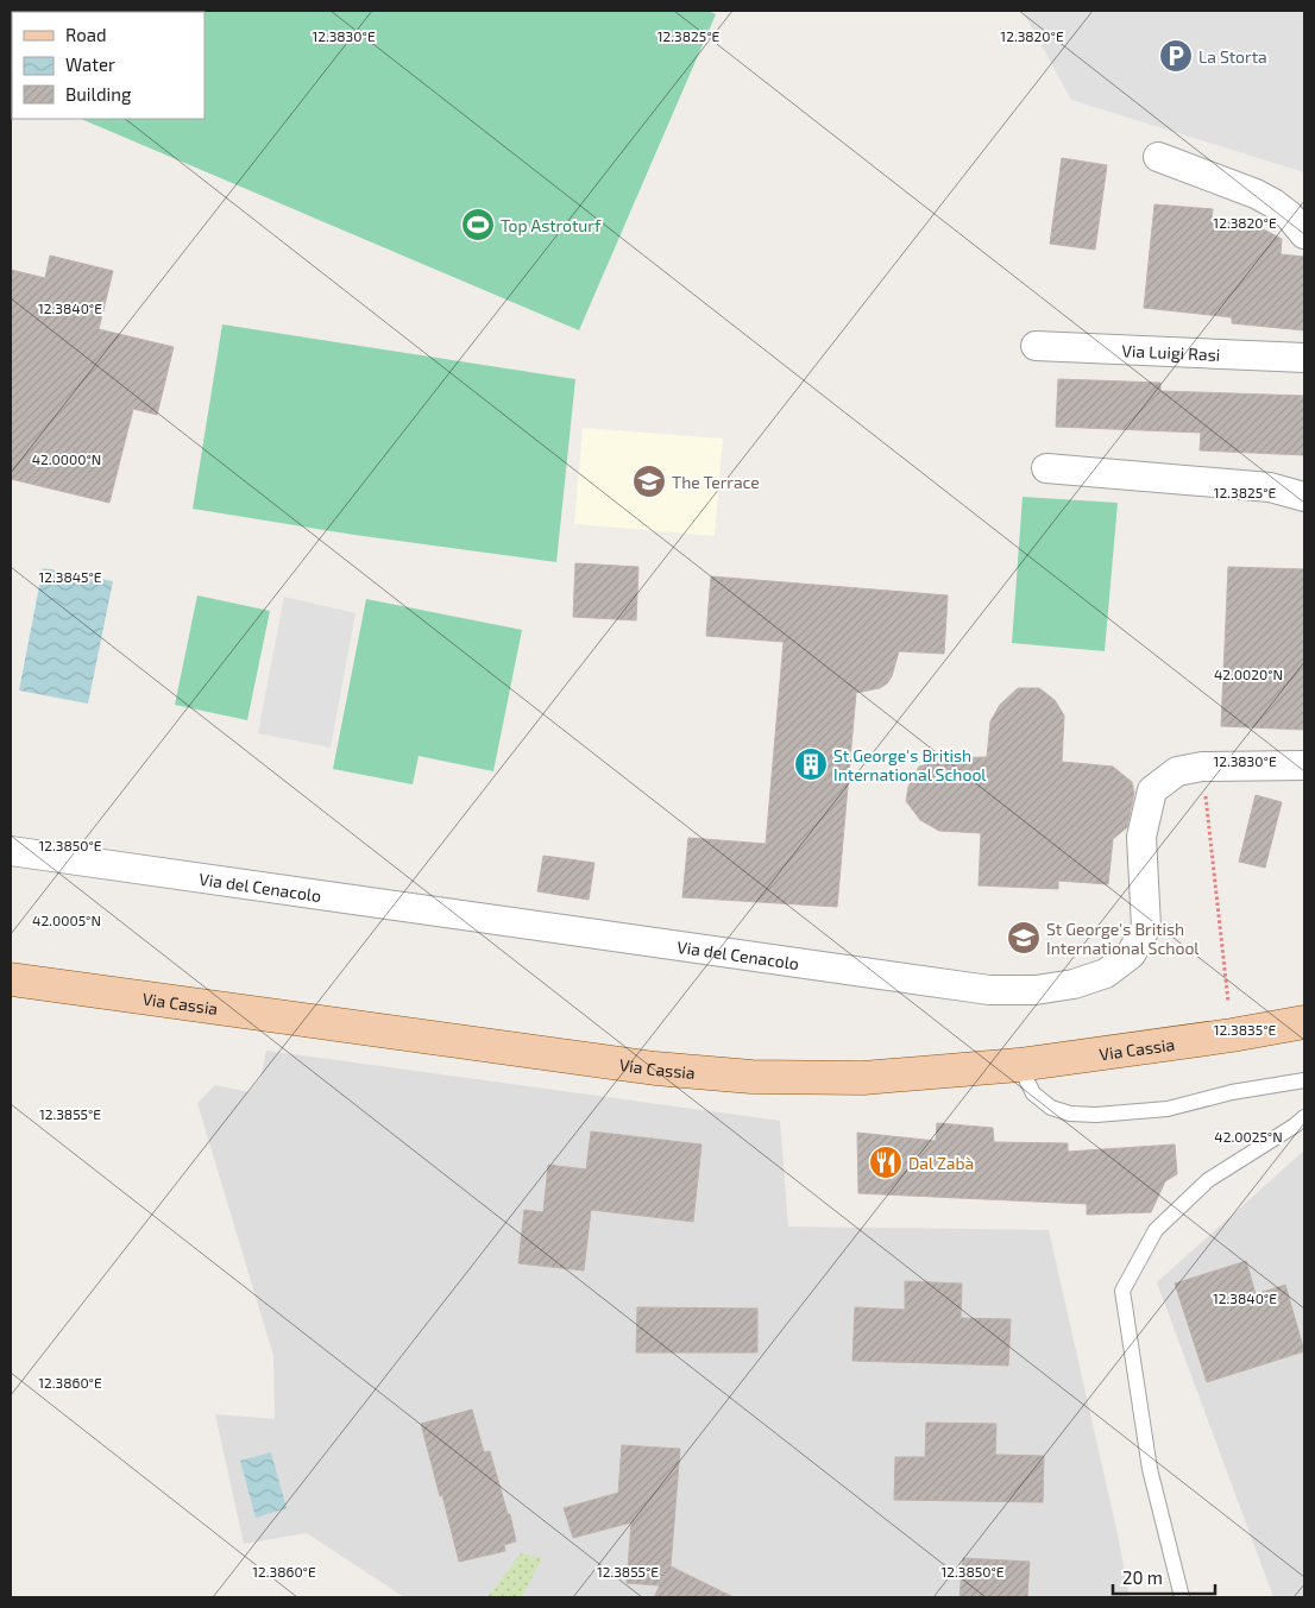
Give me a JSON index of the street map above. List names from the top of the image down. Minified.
{"streets":{"main road":["Via Cassia"],"street":["Via Luigi Rasi","Via del Cenacolo"]},"places":{"parking":["La Storta"],"sports":["Top Astroturf"],"school or university":["The Terrace","St George's British International School"],"building":["St.George's British International School"],"restaurant":["Dal Zabà"]},"legend":["Road","Water","Building"],"scale_bar":"20 m","coordinates":["12.3830°E","12.3825°E","12.3820°E","12.3840°E","42.0000°N","12.3845°E","42.0020°N","12.3850°E","42.0005°N","12.3835°E","12.3855°E","42.0025°N","12.3860°E"]}
